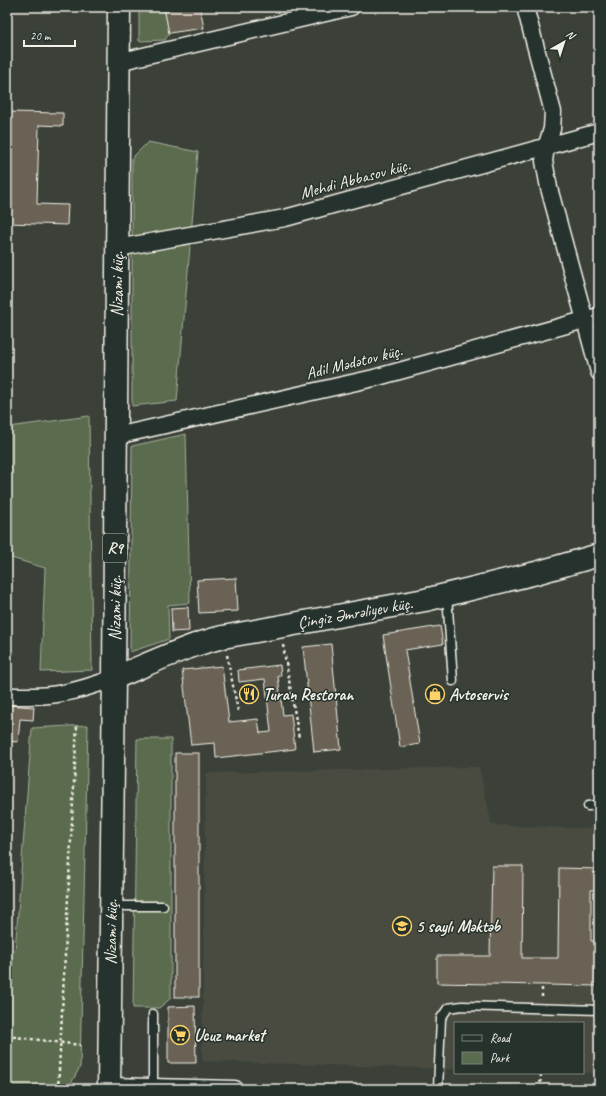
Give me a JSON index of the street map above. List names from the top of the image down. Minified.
{"streets":{"main road":["Nizami küç.","R9","Çingiz Əmrəliyev küç."],"street":["Mehdi Abbasov küç.","Adil Mədətov küç."]},"crossings":[["Mehdi Abbasov küç.","Nizami küç."],["Nizami küç.","Adil Mədətov küç."],["Nizami küç.","Çingiz Əmrəliyev küç."]],"places":{"restaurant":["Turan Restoran"],"shop":["Avtoservis"],"school or university":["5 saylı Məktəb"],"supermarket":["Ucuz market"]},"legend":["Road","Park"],"scale_bar":"20 m","north":"top right"}
